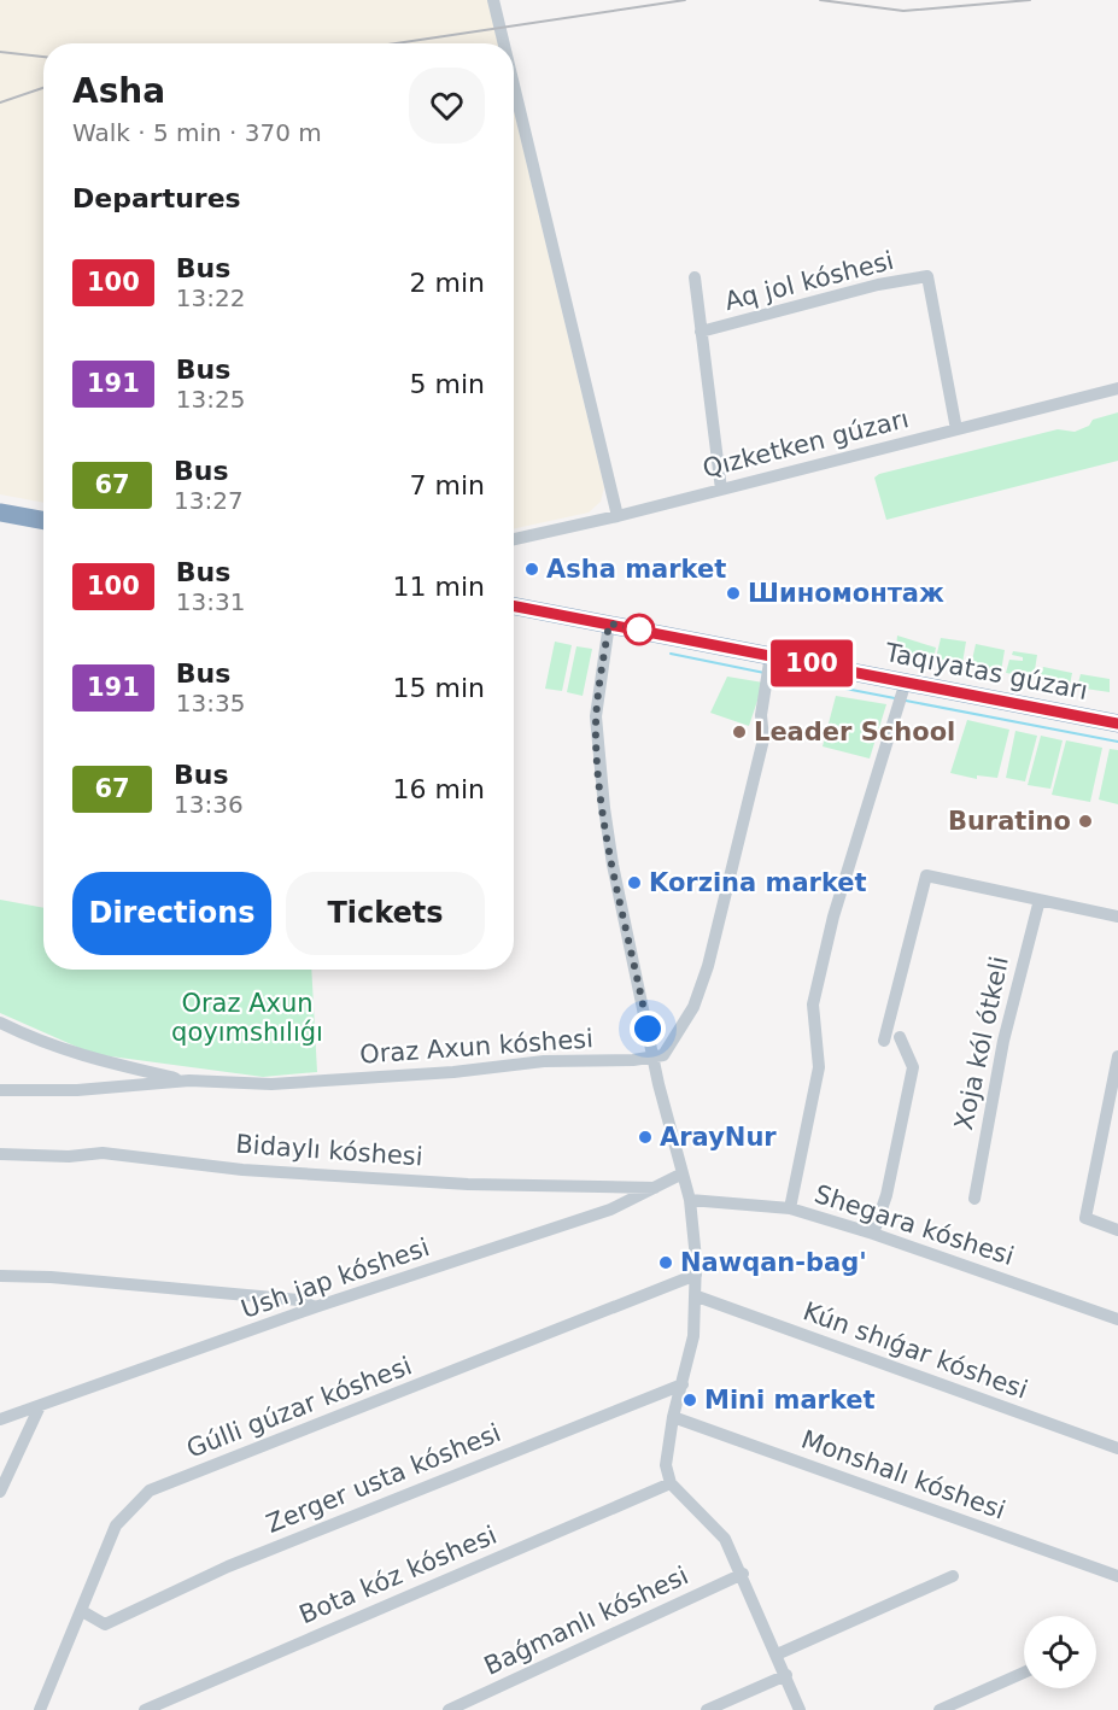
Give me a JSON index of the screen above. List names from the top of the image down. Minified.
{"streets":{"highway":["Taqıyatas gúzarı"],"street":["Aq jol kóshesi","Qızketken gúzarı","Xoja kól ótkeli","Oraz Axun kóshesi","Bidaylı kóshesi","Shegara kóshesi","Ush jap kóshesi","Kún shıǵar kóshesi","Gúlli gúzar kóshesi","Monshalı kóshesi","Zerger usta kóshesi","Bota kóz kóshesi","Baǵmanlı kóshesi"]},"crossings":[["Aq jol kóshesi","Qızketken gúzarı"],["Bidaylı kóshesi","Ush jap kóshesi"],["Gúlli gúzar kóshesi","Zerger usta kóshesi"]],"parks":["Oraz Axun qoyımshılıǵı"],"places":["Asha market","Шиномонтаж","Leader School","Buratino","Korzina market","ArayNur","Nawqan-bag'","Mini market"],"lines":["bus line 100"],"page":{"on_map":"100","heading":[["Asha","Walk · 5 min · 370 m"],"Departures"],"list":[{"mark":"100","name":"Bus","note":"13:22","value":"2 min"},{"mark":"191","name":"Bus","note":"13:25","value":"5 min"},{"mark":"67","name":"Bus","note":"13:27","value":"7 min"},{"mark":"100","name":"Bus","note":"13:31","value":"11 min"},{"mark":"191","name":"Bus","note":"13:35","value":"15 min"},{"mark":"67","name":"Bus","note":"13:36","value":"16 min"}],"buttons":["Directions","Tickets"]}}
